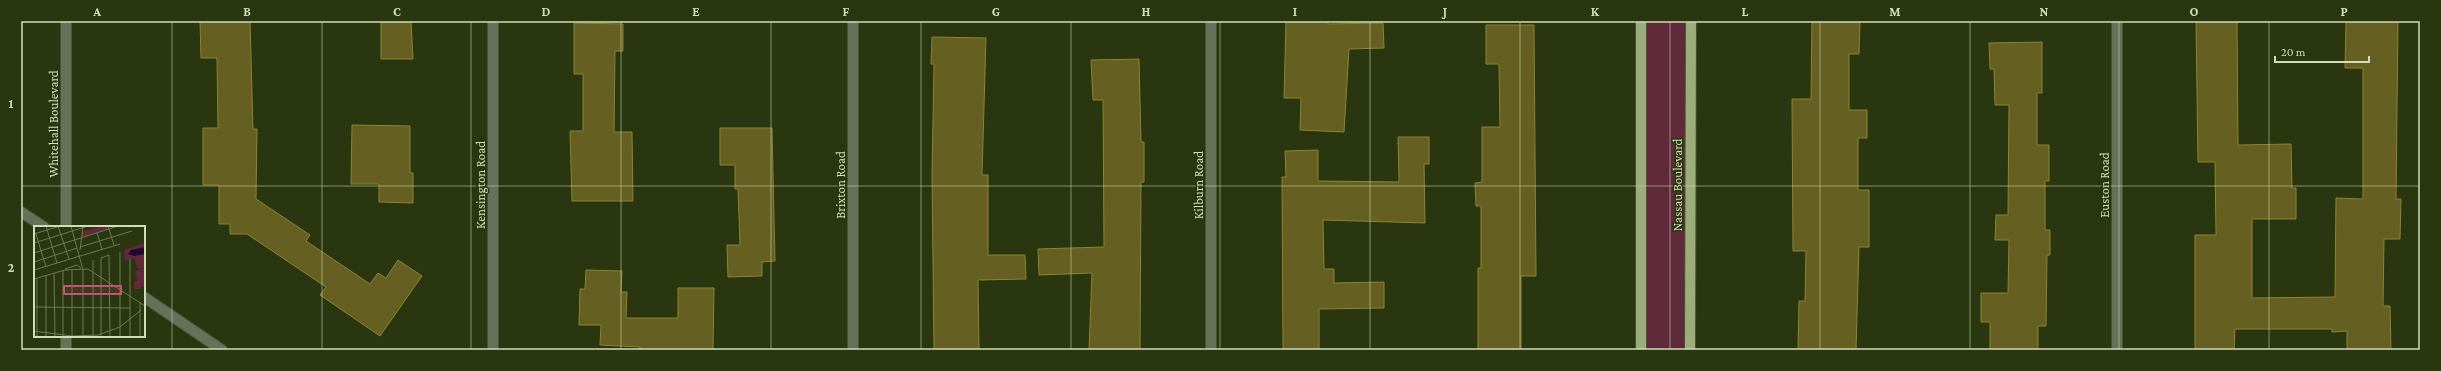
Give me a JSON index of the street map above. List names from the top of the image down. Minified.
{"streets":{"main road":["Nassau Boulevard"],"street":["Whitehall Boulevard","Kensington Road","Brixton Road","Kilburn Road","Euston Road"]},"scale_bar":"20 m","grid":{"columns":["A","B","C","D","E","F","G","H","I","J","K","L","M","N","O","P"],"rows":["1","2"]}}
